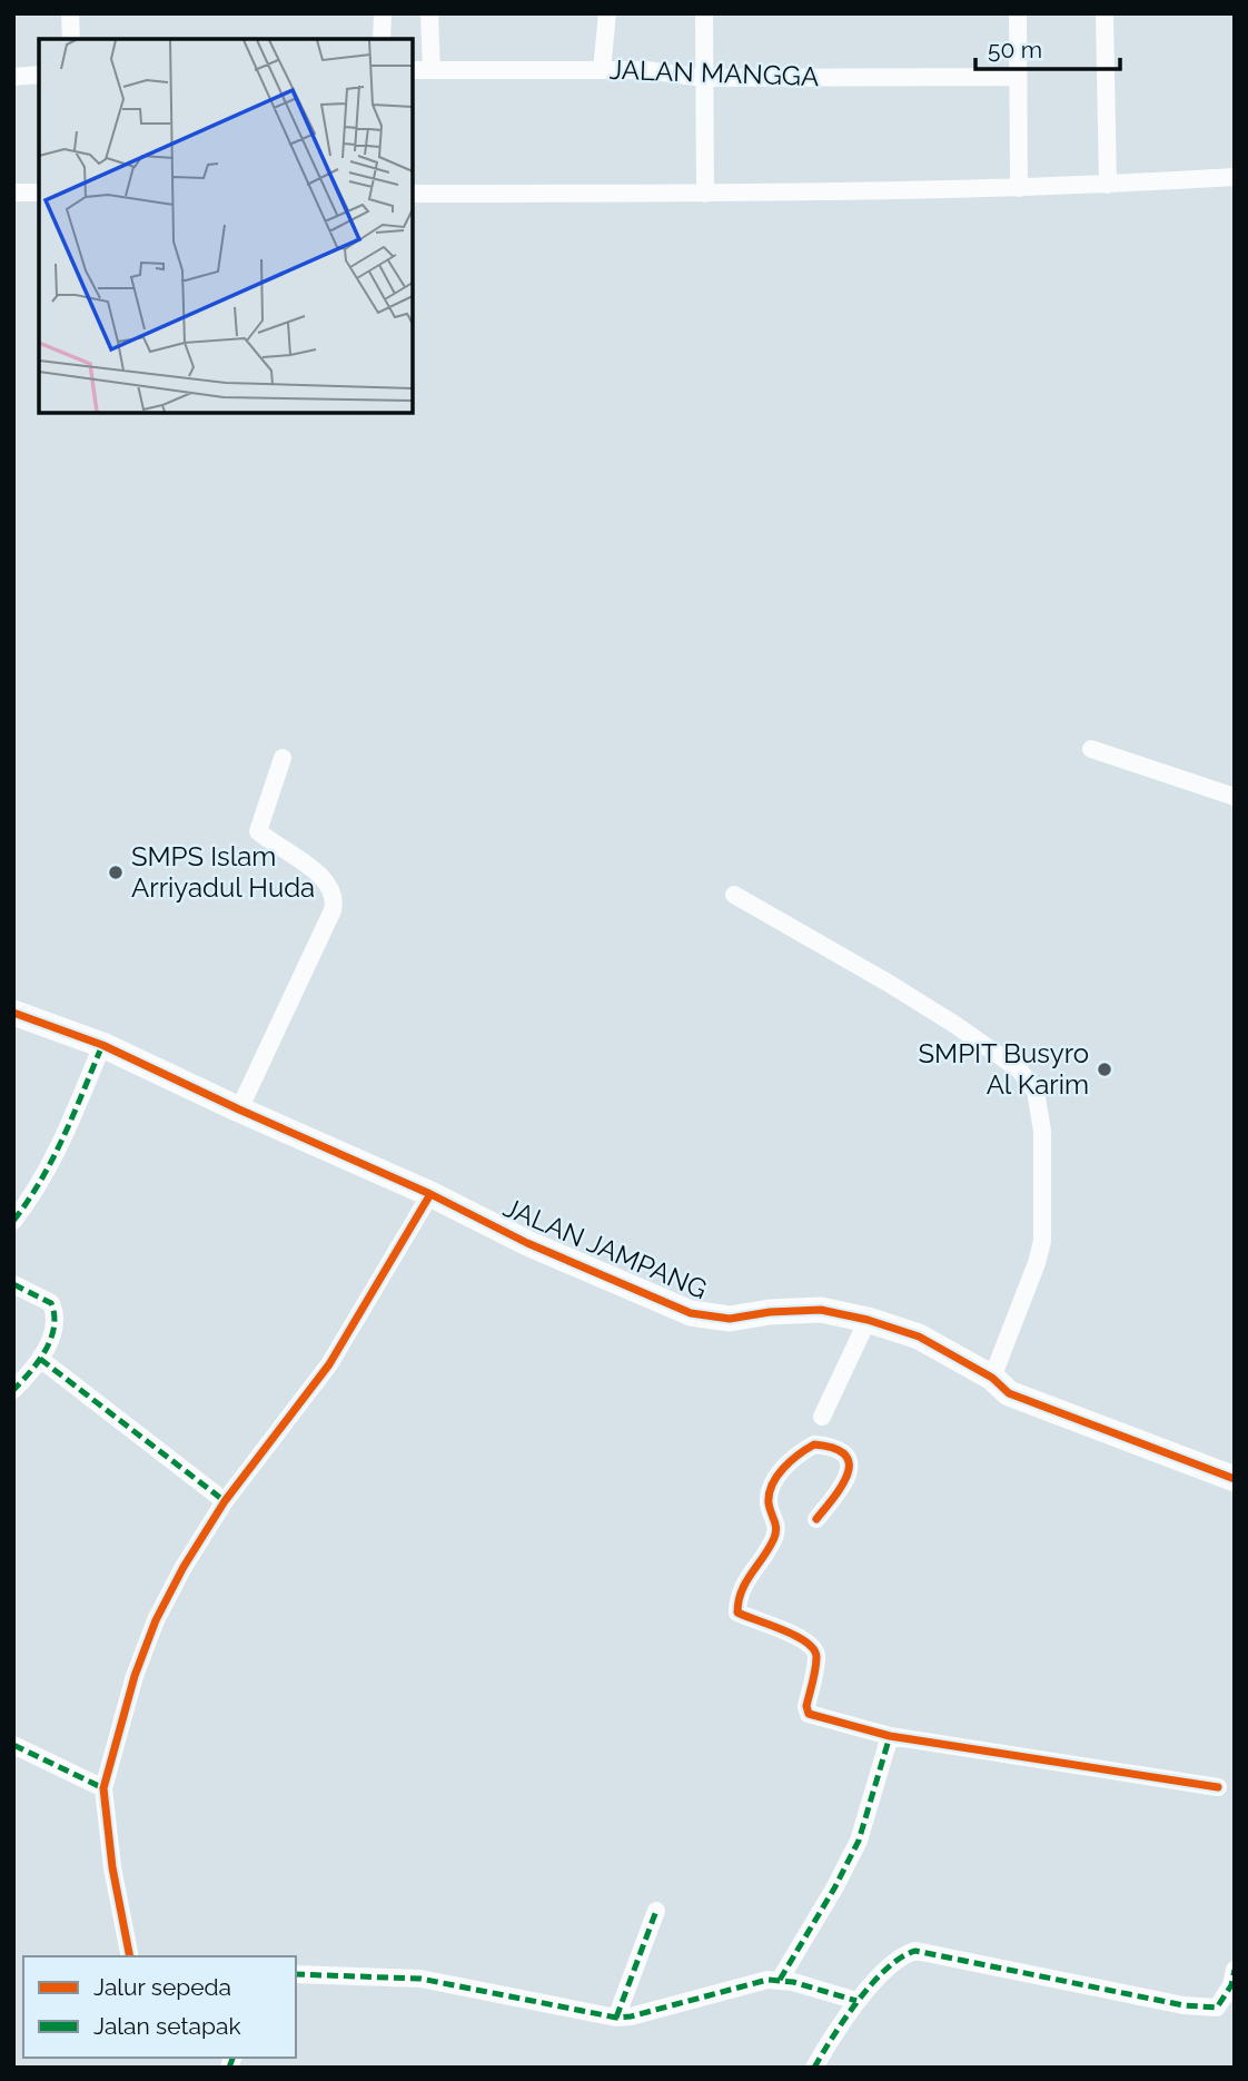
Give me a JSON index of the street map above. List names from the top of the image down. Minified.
{"streets":{"street":["JALAN MANGGA","JALAN JAMPANG"]},"places":["SMPS Islam Arriyadul Huda","SMPIT Busyro Al Karim"],"legend":["Jalur sepeda","Jalan setapak"],"scale_bar":"50 m"}
